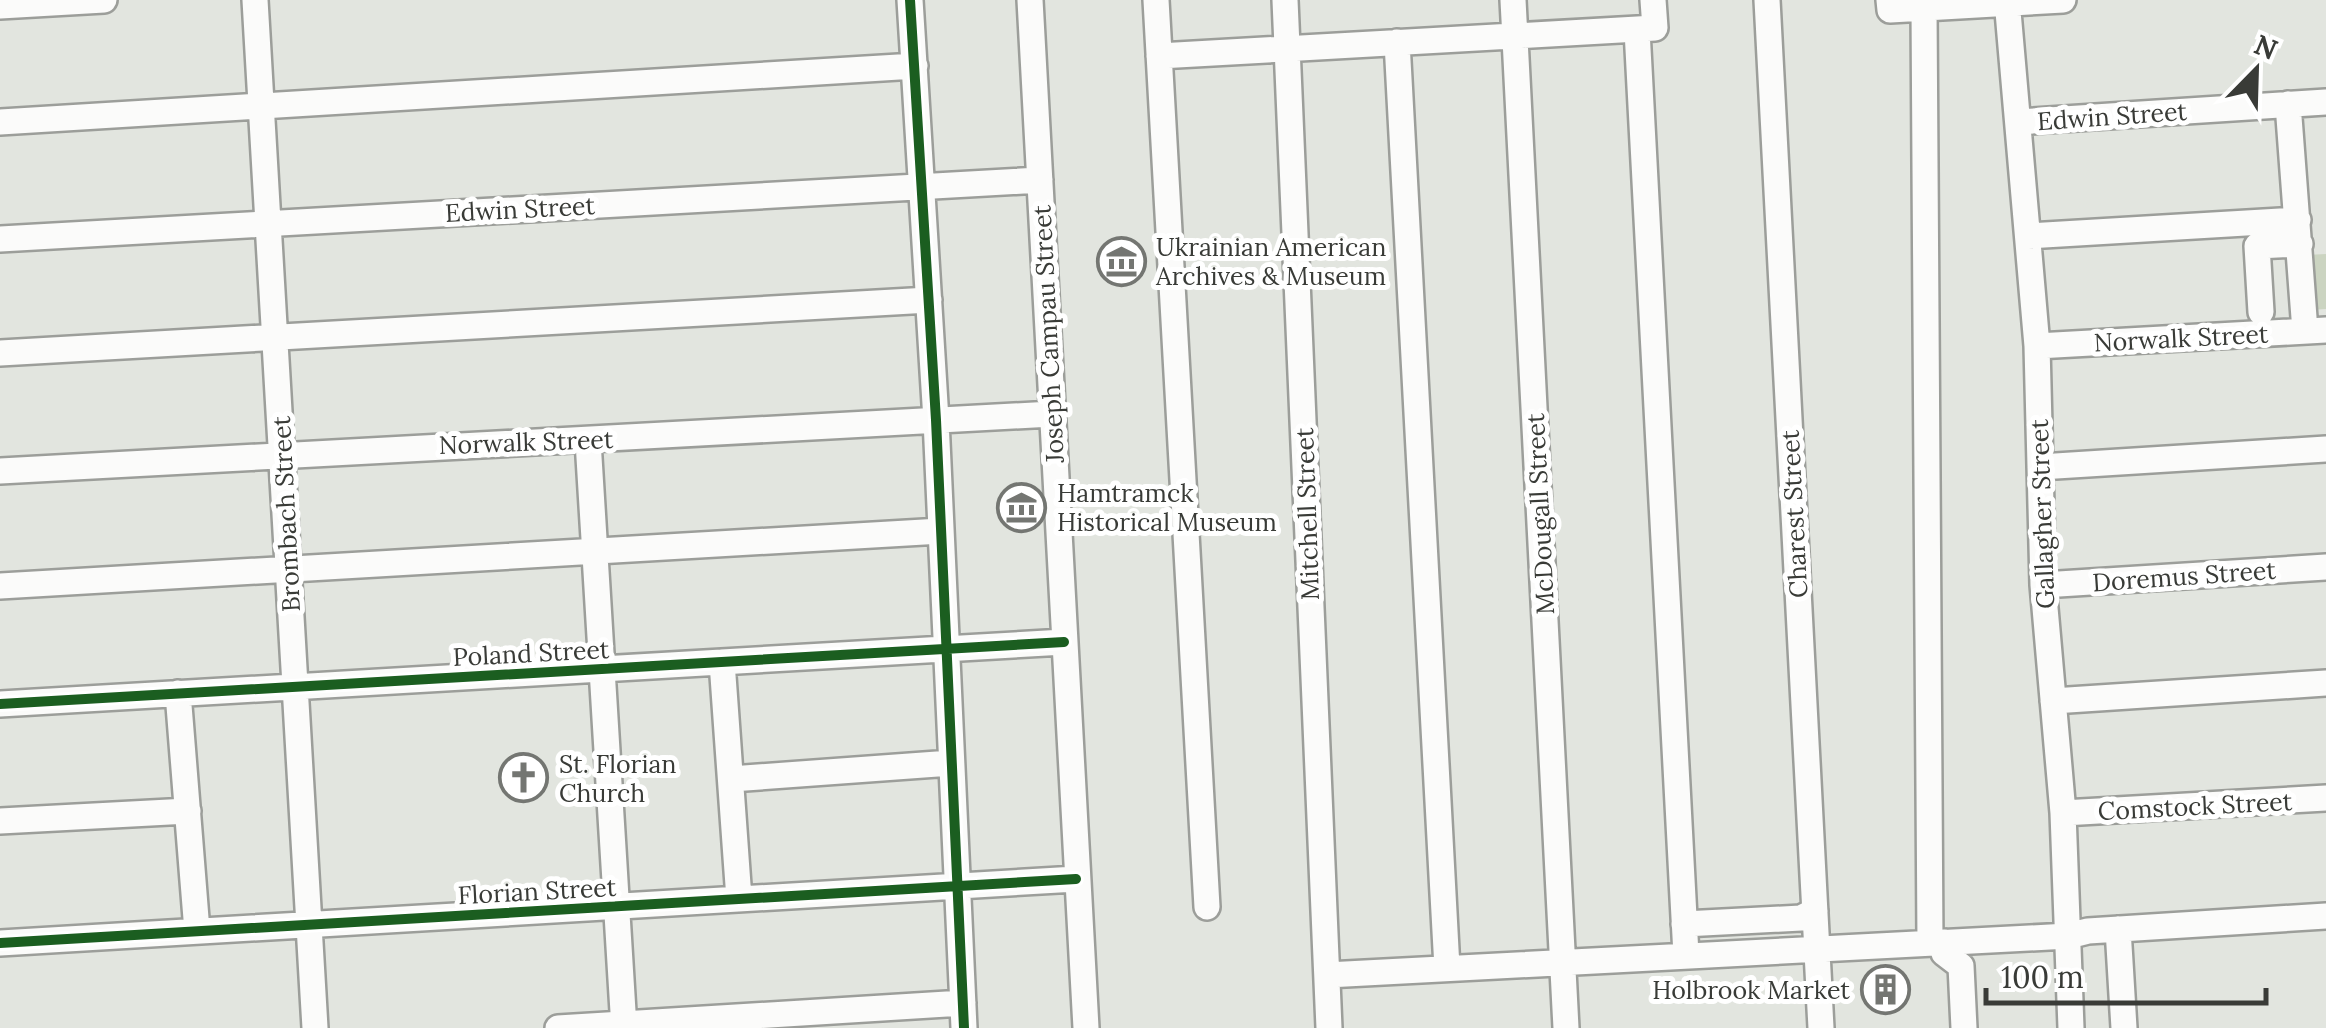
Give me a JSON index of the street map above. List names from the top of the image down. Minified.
{"streets":{"street":["Edwin Street","Joseph Campau Street","Norwalk Street","Brombach Street","Mitchell Street","McDougall Street","Charest Street","Gallagher Street","Doremus Street","Poland Street","Comstock Street","Florian Street"]},"crossings":[["Edwin Street","Joseph Campau Street"],["Edwin Street","Brombach Street"],["Edwin Street","Gallagher Street"],["Joseph Campau Street","Norwalk Street"],["Joseph Campau Street","Poland Street"],["Joseph Campau Street","Florian Street"],["Norwalk Street","Brombach Street"],["Norwalk Street","Gallagher Street"],["Brombach Street","Poland Street"],["Brombach Street","Florian Street"],["Gallagher Street","Doremus Street"],["Gallagher Street","Comstock Street"]],"places":{"museum":["Ukrainian American Archives & Museum","Hamtramck Historical Museum"],"church":["St. Florian Church"],"building":["Holbrook Market"]},"scale_bar":"100 m","north":"top right"}
